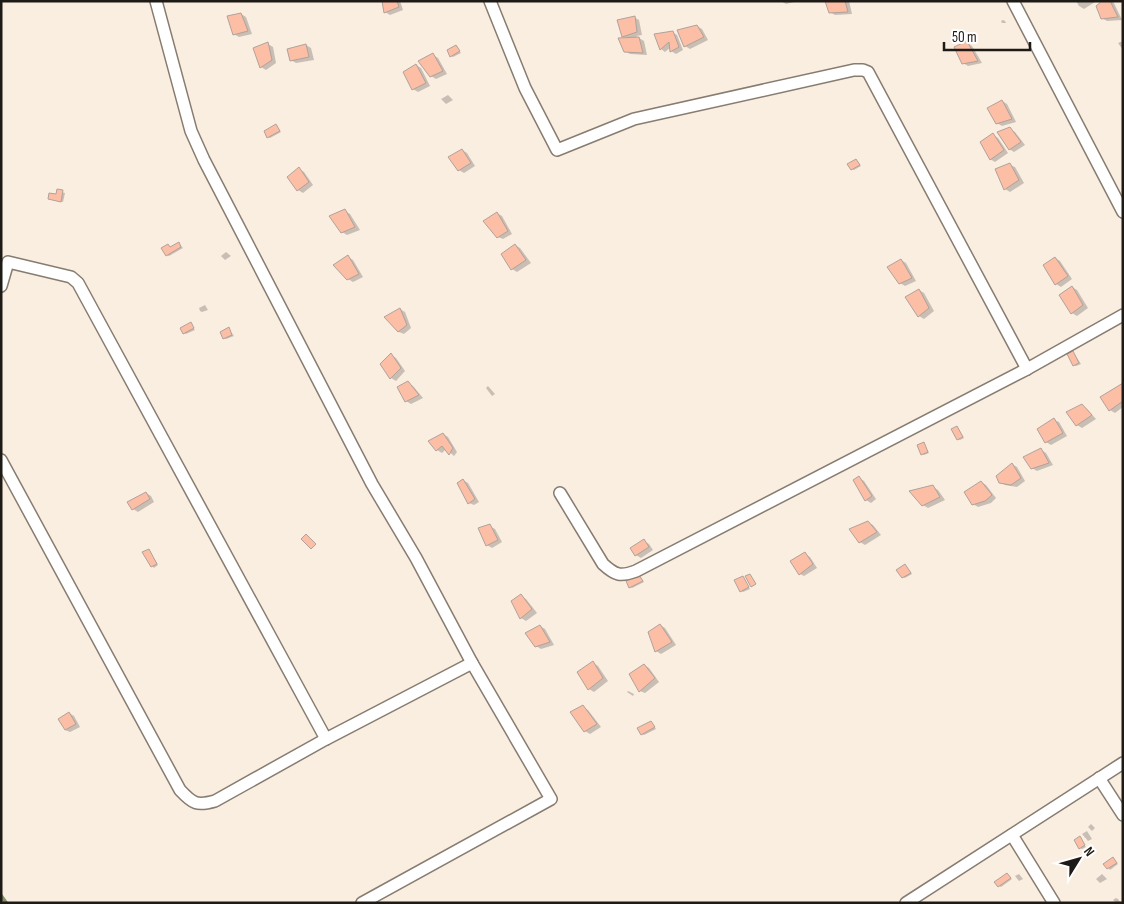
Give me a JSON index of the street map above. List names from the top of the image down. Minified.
{"scale_bar":"50 m","north":"top right"}
